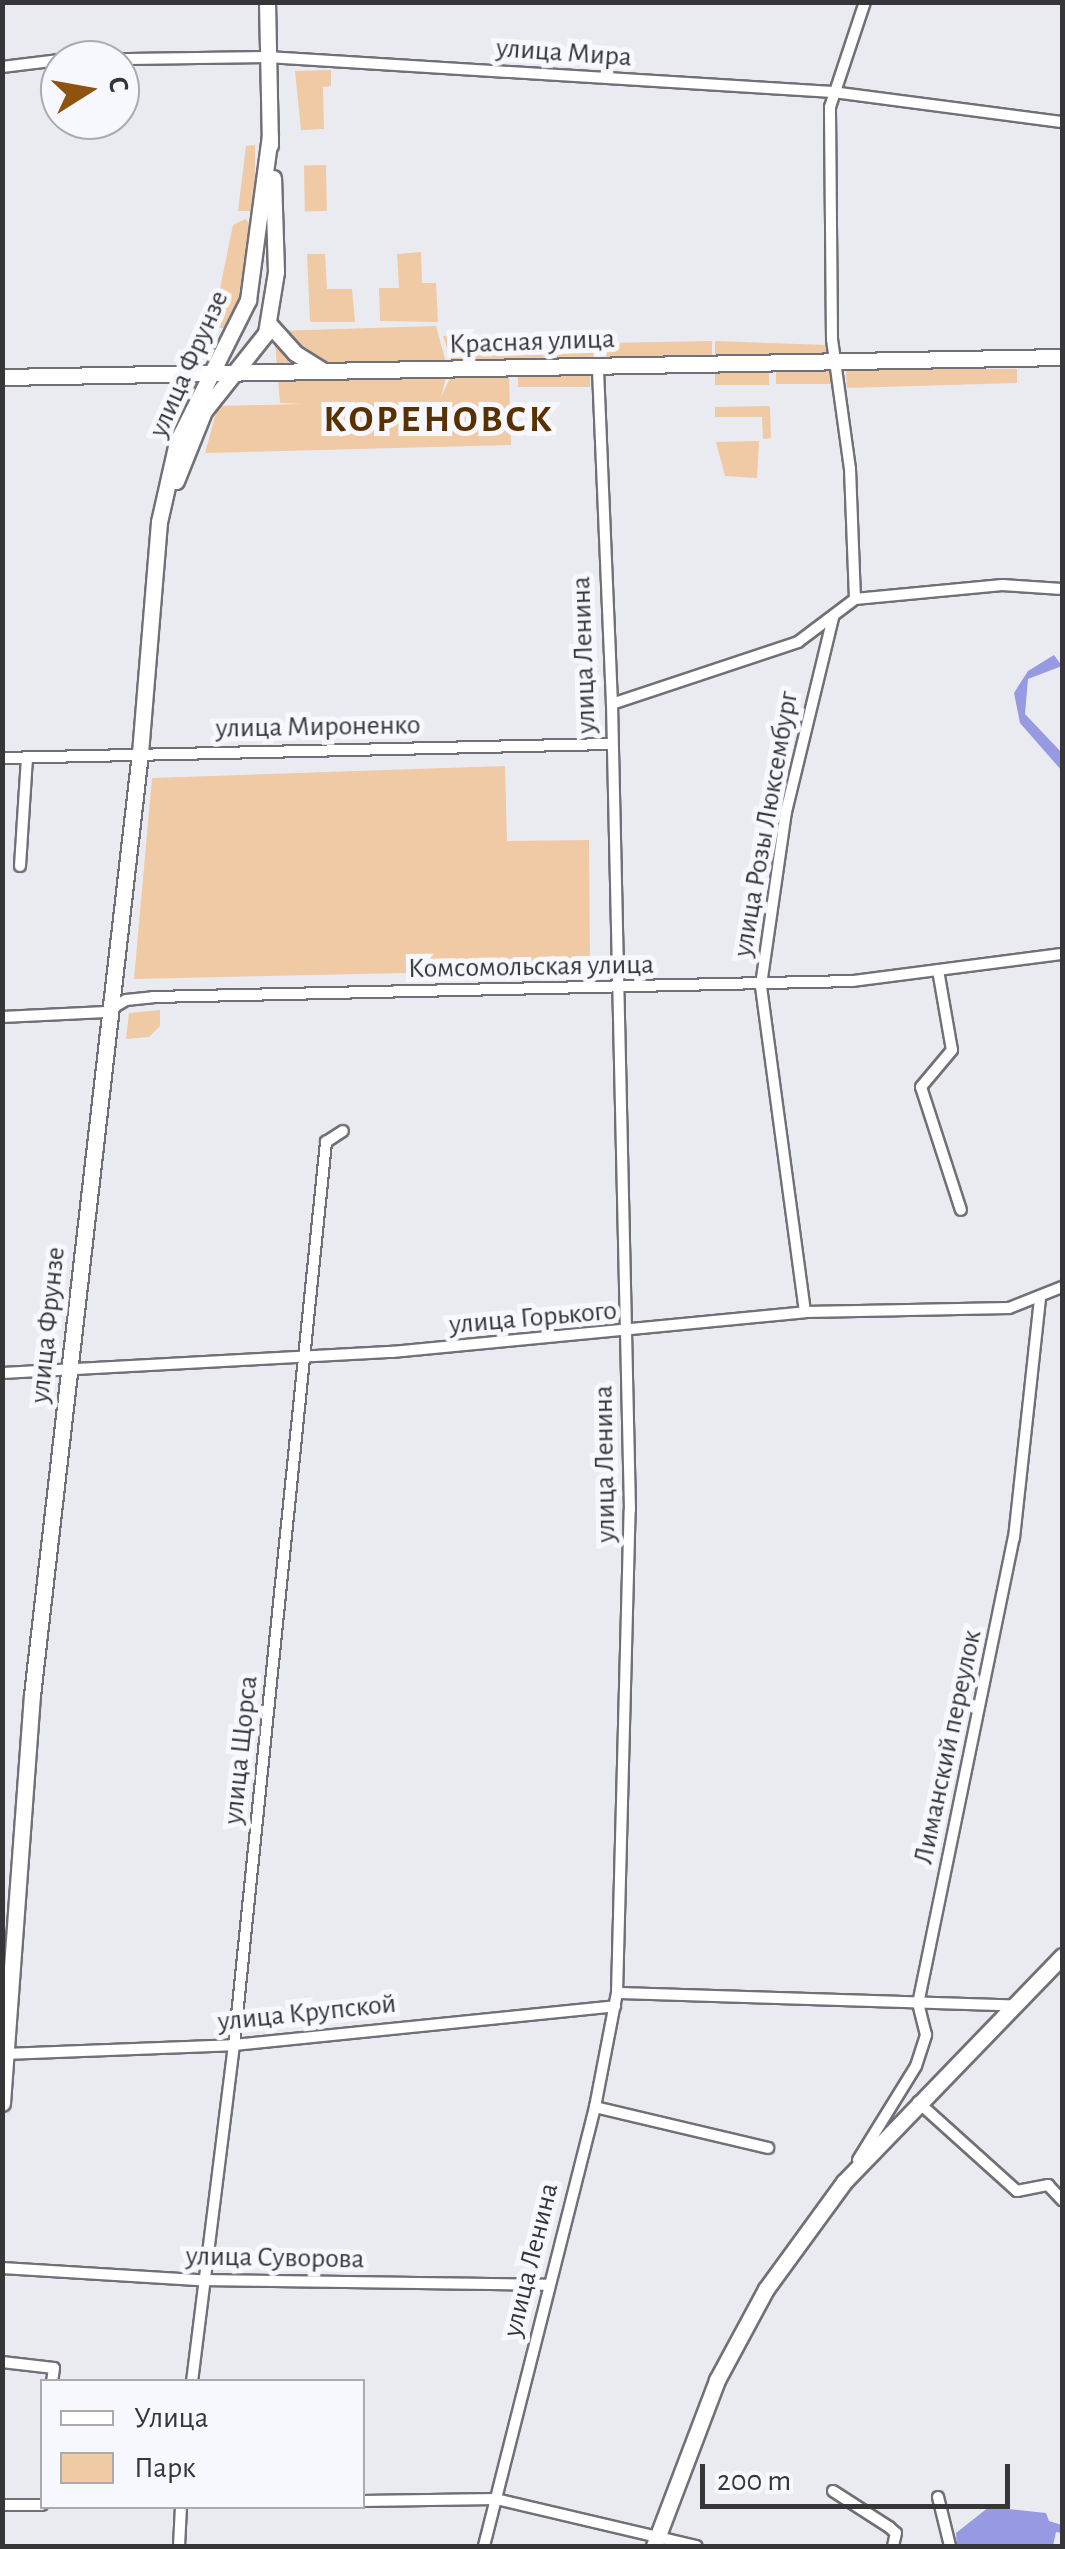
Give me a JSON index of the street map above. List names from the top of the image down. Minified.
{"streets":{"main road":["Красная улица","улица Фрунзе"],"street":["улица Мира","улица Ленина","улица Мироненко","улица Розы Люксембург","Комсомольская улица","улица Горького","Лиманский переулок","улица Щорса","улица Крупской","улица Суворова"]},"crossings":[["улица Мира","улица Фрунзе"],["Красная улица","улица Фрунзе"],["Красная улица","улица Ленина"],["улица Фрунзе","улица Мироненко"],["улица Фрунзе","Комсомольская улица"],["улица Фрунзе","улица Горького"],["улица Фрунзе","улица Крупской"],["улица Ленина","улица Мироненко"],["улица Ленина","Комсомольская улица"],["улица Ленина","улица Горького"],["улица Ленина","улица Крупской"],["улица Ленина","улица Суворова"],["улица Розы Люксембург","Комсомольская улица"],["улица Розы Люксембург","улица Горького"],["улица Горького","Лиманский переулок"],["улица Горького","улица Щорса"],["Лиманский переулок","улица Крупской"],["улица Щорса","улица Крупской"],["улица Щорса","улица Суворова"]],"districts":["КОРЕНОВСК"],"legend":["Улица","Парк"],"scale_bar":"200 m","north":"right"}
